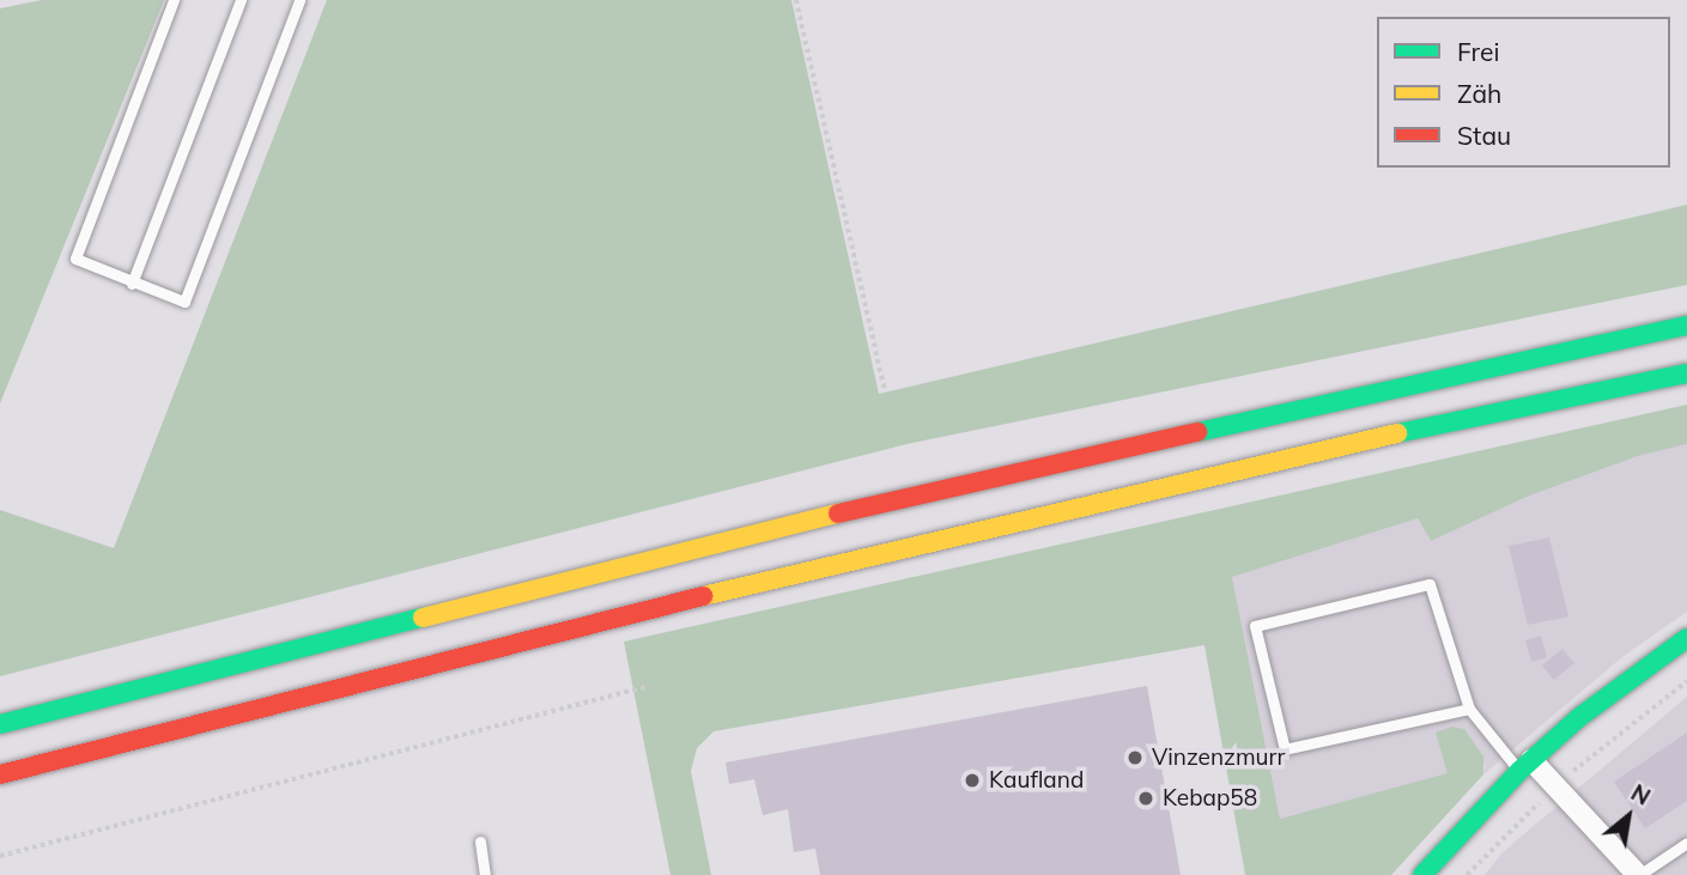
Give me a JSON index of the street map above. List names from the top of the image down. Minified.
{"places":["Vinzenzmurr","Kaufland","Kebap58"],"legend":["Frei","Zäh","Stau"],"north":"top right"}
